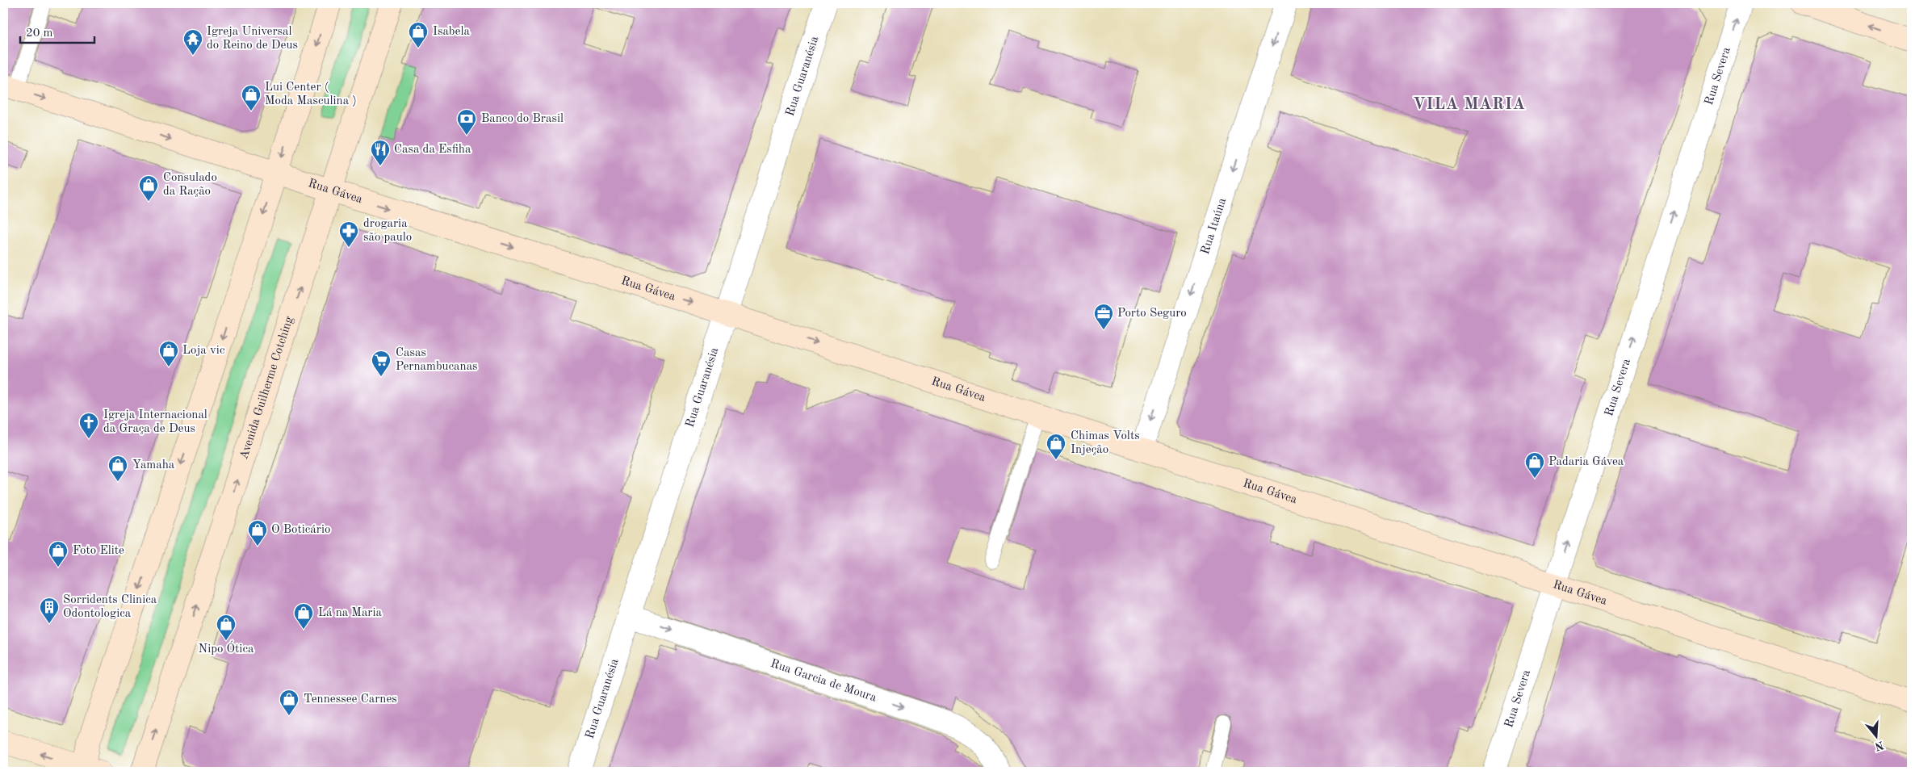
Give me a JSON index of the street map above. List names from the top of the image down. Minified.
{"streets":{"main road":["Rua Gávea","Avenida Guilherme Cotching"],"street":["Rua Guaranésia","Rua Severa","Rua Itaúna","Rua Garcia de Moura"]},"crossings":[["Rua Guaranésia","Rua Gávea"],["Rua Guaranésia","Rua Garcia de Moura"],["Rua Severa","Rua Gávea"],["Rua Gávea","Rua Itaúna"],["Rua Gávea","Avenida Guilherme Cotching"]],"one_way":["Rua Severa","Rua Gávea","Rua Itaúna","Rua Garcia de Moura"],"districts":["VILA MARIA"],"places":{"shop":["Isabela","Lui Center ( Moda Masculina )","Consulado da Ração","Loja vic","Chimas Volts Injeção","Padaria Gávea","Yamaha","O Boticário","Foto Elite","Lá na Maria","Nipo Ótica","Tennessee Carnes"],"temple":["Igreja Universal do Reino de Deus"],"bank":["Banco do Brasil"],"restaurant":["Casa da Esfiha"],"pharmacy":["drogaria são paulo"],"office":["Porto Seguro"],"supermarket":["Casas Pernambucanas"],"church":["Igreja Internacional da Graça de Deus"],"building":["Sorridents Clinica Odontologica"]},"scale_bar":"20 m","north":"bottom"}
